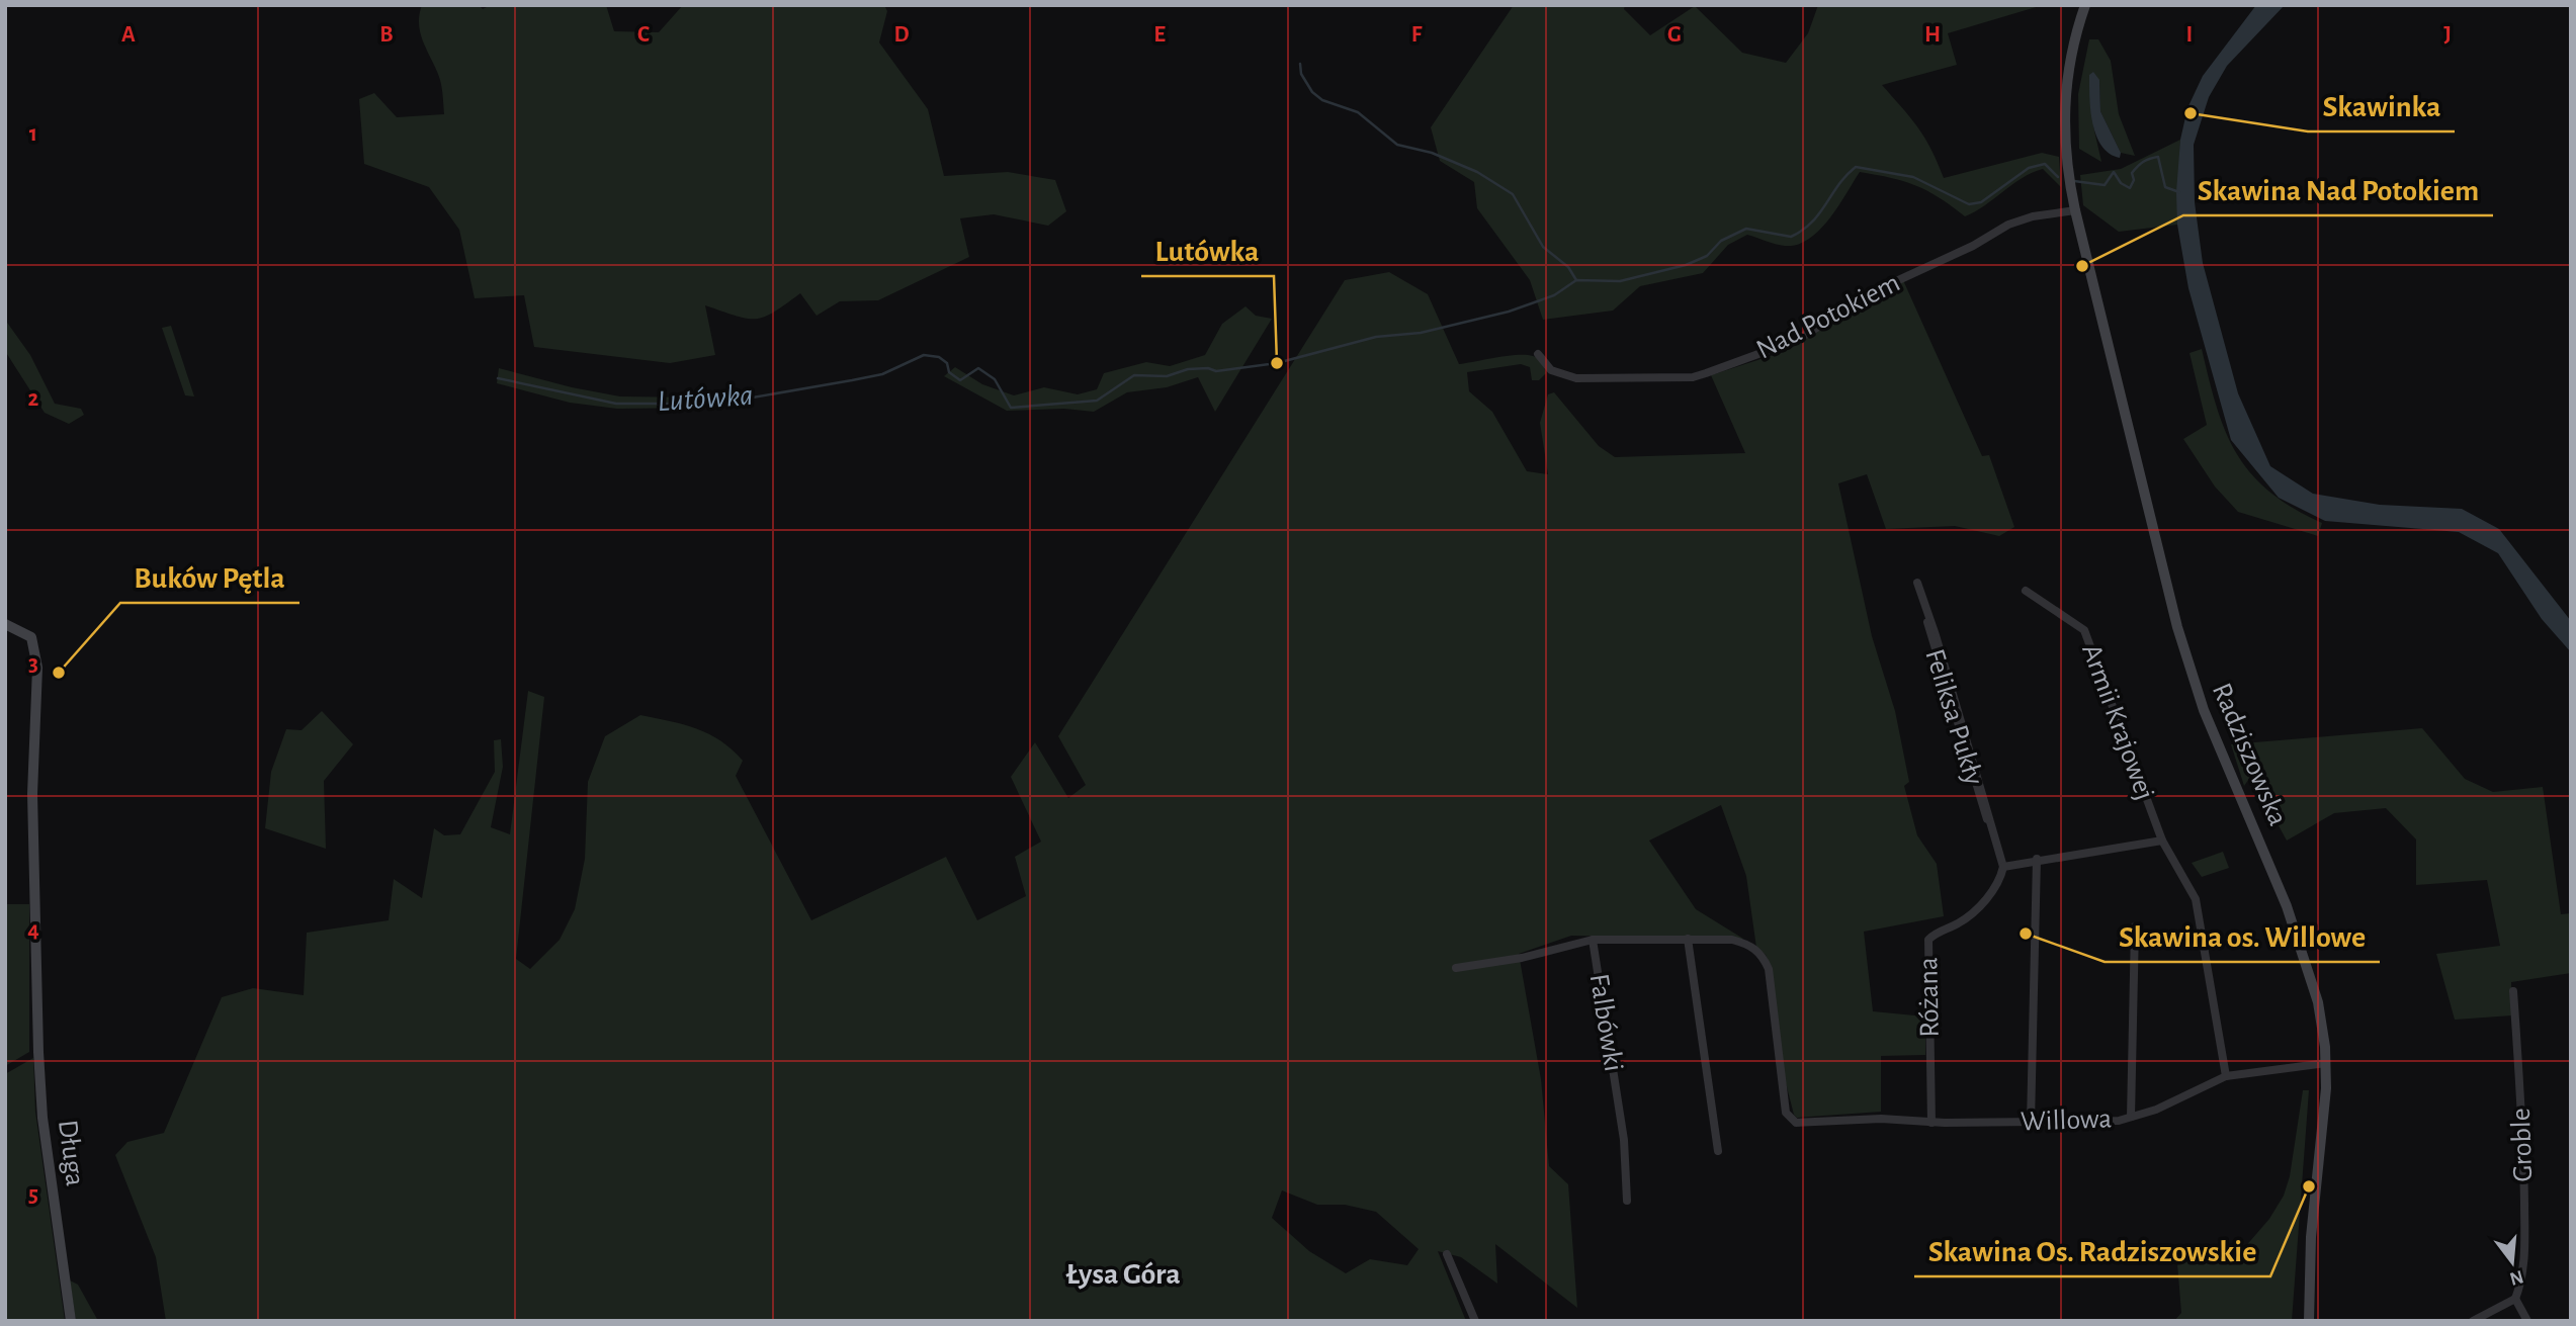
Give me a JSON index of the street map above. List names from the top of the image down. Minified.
{"streets":{"street":["Nad Potokiem","Feliksa Pukły","Armii Krajowej","Radziszowska","Różana","Falbówki","Willowa","Groble","Długa"]},"crossings":[["Nad Potokiem","Radziszowska"],["Feliksa Pukły","Różana"],["Armii Krajowej","Willowa"],["Radziszowska","Willowa"],["Różana","Willowa"],["Falbówki","Willowa"]],"districts":["Łysa Góra"],"water":["Lutówka"],"places":["Skawinka","Skawina Nad Potokiem","Lutówka","Buków Pętla","Skawina os. Willowe","Skawina Os. Radziszowskie"],"north":"bottom","grid":{"columns":["A","B","C","D","E","F","G","H","I","J"],"rows":["1","2","3","4","5"]}}
